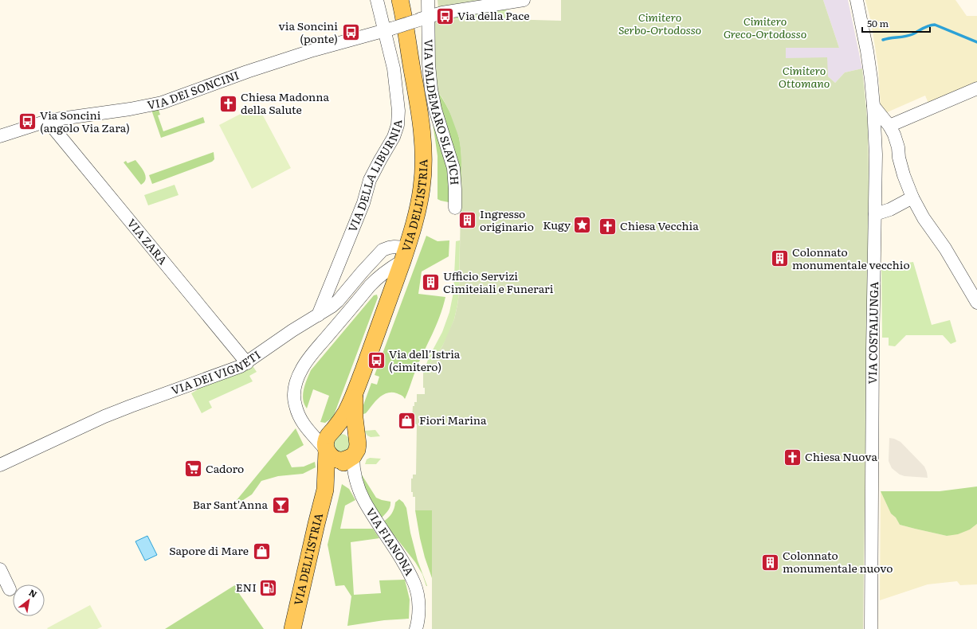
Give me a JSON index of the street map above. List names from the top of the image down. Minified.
{"streets":{"main road":["VIA DELL'ISTRIA"],"street":["VIA DEI SONCINI","VIA VALDEMARO SLAVICH","VIA DELLA LIBURNIA","VIA ZARA","VIA COSTALUNGA","VIA DEI VIGNETI","VIA FIANONA"]},"crossings":[["VIA DEI SONCINI","VIA VALDEMARO SLAVICH"],["VIA DEI SONCINI","VIA DELLA LIBURNIA"],["VIA DEI SONCINI","VIA ZARA"],["VIA DELLA LIBURNIA","VIA DEI VIGNETI"],["VIA DELL'ISTRIA","VIA DEI VIGNETI"],["VIA DELL'ISTRIA","VIA FIANONA"],["VIA ZARA","VIA DEI VIGNETI"]],"parks":["Cimitero Serbo-Ortodosso","Cimitero Greco-Ortodosso","Cimitero Ottomano"],"places":{"bus stop":["Via della Pace","via Soncini (ponte)","Via Soncini (angolo Via Zara)","Via dell'Istria (cimitero)"],"church":["Chiesa Madonna della Salute","Chiesa Vecchia","Chiesa Nuova"],"building":["Ingresso originario","Colonnato monumentale vecchio","Ufficio Servizi Cimiteiali e Funerari","Colonnato monumentale nuovo"],"place":["Kugy"],"shop":["Fiori Marina","Sapore di Mare"],"supermarket":["Cadoro"],"bar":["Bar Sant'Anna"],"fuel station":["ENI"]},"scale_bar":"50 m","north":"top right"}
